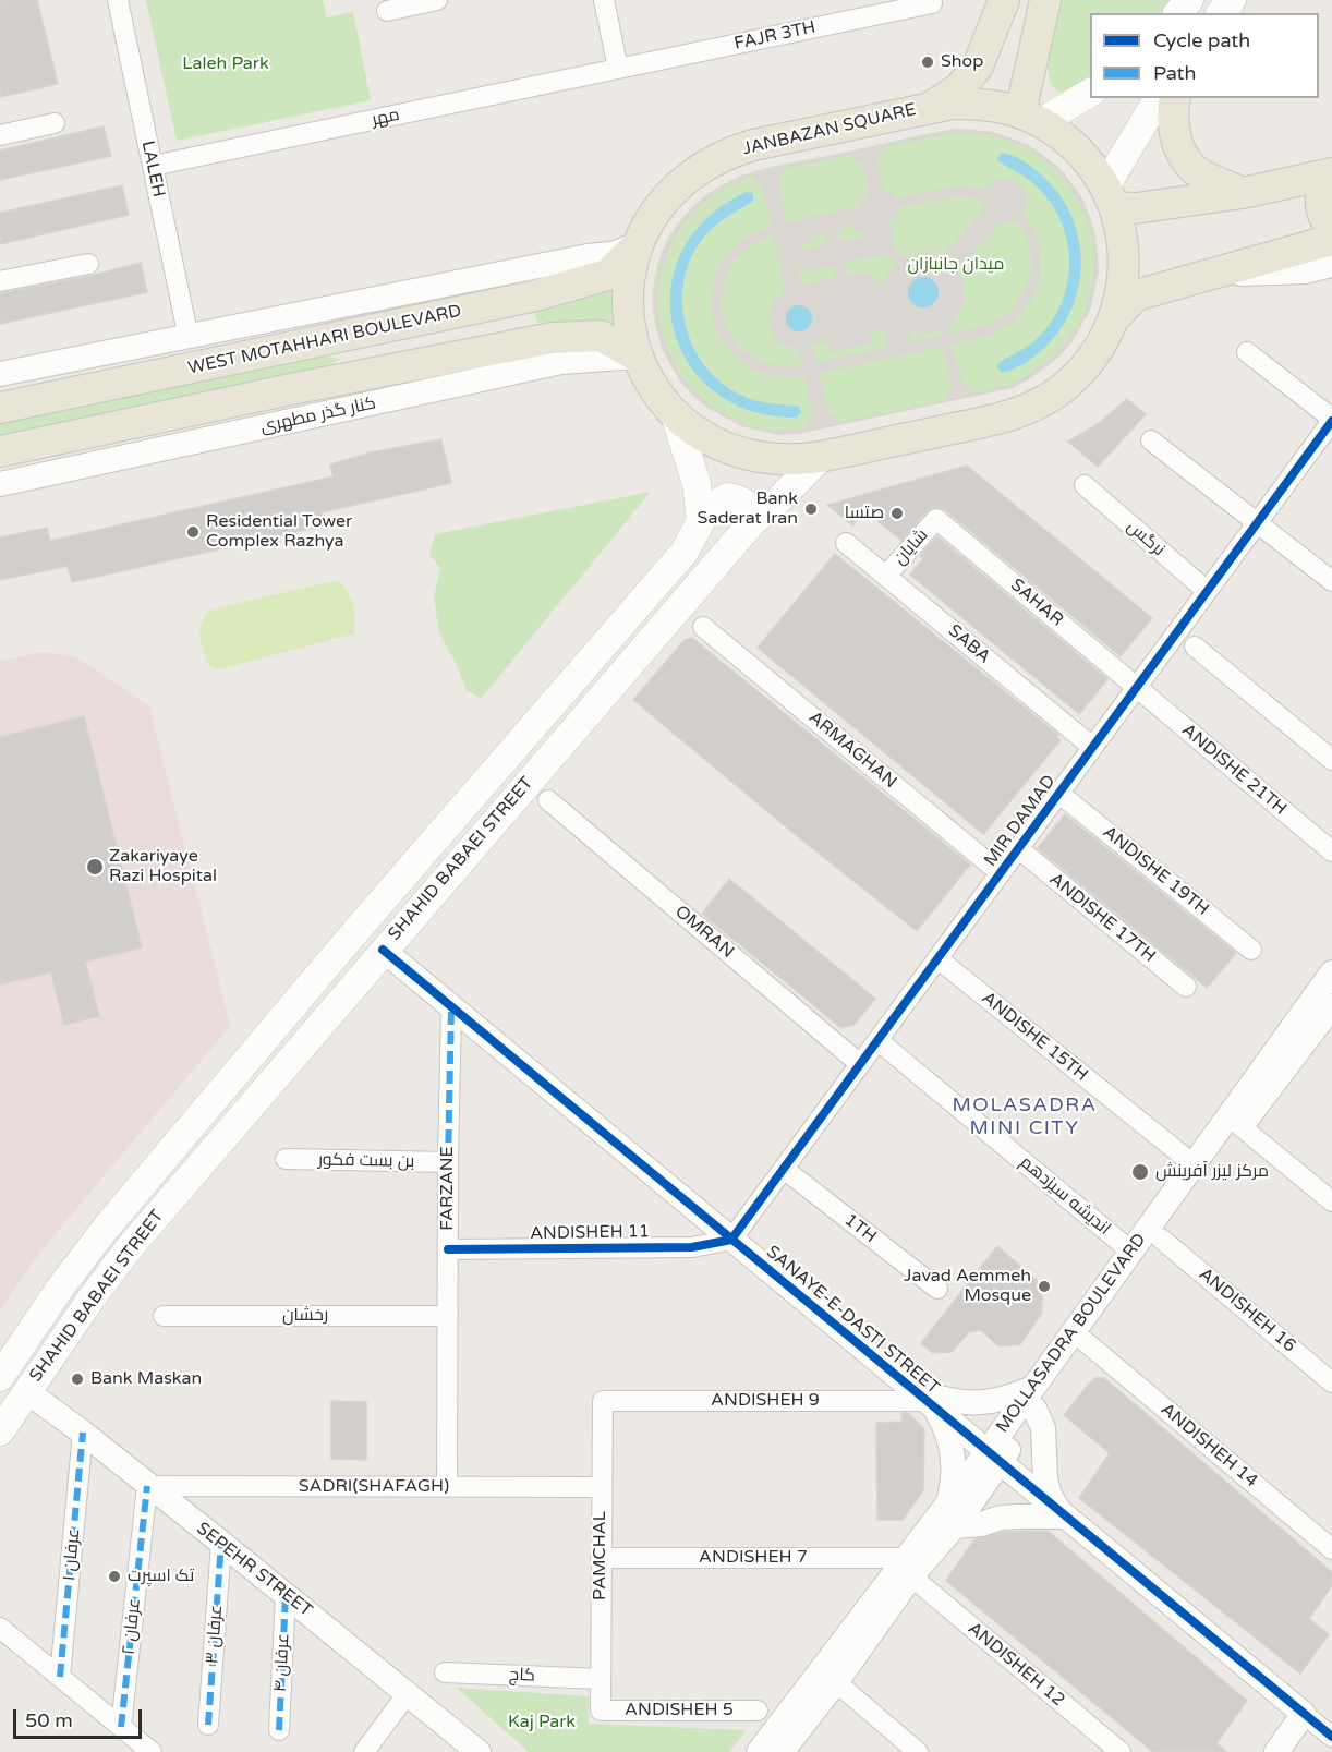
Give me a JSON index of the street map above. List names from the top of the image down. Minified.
{"streets":{"main road":["JANBAZAN SQUARE","WEST MOTAHHARI BOULEVARD","SHAHID BABAEI STREET"],"street":["FAJR 3TH","مهر","LALEH","کنار گذر مطهری","نرگس","شایان","SAHAR","SABA","ARMAGHAN","ANDISHE 21TH","MIR DAMAD","ANDISHE 19TH","ANDISHE 17TH","OMRAN","ANDISHE 15TH","بن بست فكور","FARZANE","اندیشه سیزدهم","1TH","ANDISHEH 11","ANDISHEH 16","رخشان","SANAYE-E-DASTI STREET","MOLLASADRA BOULEVARD","ANDISHEH 9","ANDISHEH 14","SADRI(SHAFAGH)","عرفان ۱","PAMCHAL","ANDISHEH 7","SEPEHR STREET","عرفان ۲","عرفان ۳","عرفان ۴","ANDISHEH 12","کاج","ANDISHEH 5"]},"crossings":[["FAJR 3TH","مهر"],["مهر","LALEH"],["JANBAZAN SQUARE","WEST MOTAHHARI BOULEVARD"],["JANBAZAN SQUARE","کنار گذر مطهری"],["JANBAZAN SQUARE","SHAHID BABAEI STREET"],["نرگس","MIR DAMAD"],["شایان","SAHAR"],["شایان","SABA"],["SAHAR","ANDISHE 21TH"],["SAHAR","MIR DAMAD"],["SABA","MIR DAMAD"],["ARMAGHAN","MIR DAMAD"],["ANDISHE 21TH","MIR DAMAD"],["MIR DAMAD","ANDISHE 19TH"],["MIR DAMAD","ANDISHE 17TH"],["MIR DAMAD","OMRAN"],["MIR DAMAD","ANDISHE 15TH"],["MIR DAMAD","اندیشه سیزدهم"],["MIR DAMAD","1TH"],["MIR DAMAD","ANDISHEH 11"],["MIR DAMAD","SANAYE-E-DASTI STREET"],["SHAHID BABAEI STREET","SANAYE-E-DASTI STREET"],["SHAHID BABAEI STREET","SEPEHR STREET"],["ANDISHE 15TH","MOLLASADRA BOULEVARD"],["بن بست فكور","FARZANE"],["FARZANE","ANDISHEH 11"],["FARZANE","رخشان"],["FARZANE","SANAYE-E-DASTI STREET"],["FARZANE","SADRI(SHAFAGH)"],["اندیشه سیزدهم","MOLLASADRA BOULEVARD"],["ANDISHEH 11","SANAYE-E-DASTI STREET"],["ANDISHEH 16","MOLLASADRA BOULEVARD"],["SANAYE-E-DASTI STREET","MOLLASADRA BOULEVARD"],["SANAYE-E-DASTI STREET","ANDISHEH 9"],["MOLLASADRA BOULEVARD","ANDISHEH 14"],["MOLLASADRA BOULEVARD","ANDISHEH 7"],["MOLLASADRA BOULEVARD","ANDISHEH 12"],["ANDISHEH 9","PAMCHAL"],["SADRI(SHAFAGH)","PAMCHAL"],["SADRI(SHAFAGH)","SEPEHR STREET"],["SADRI(SHAFAGH)","عرفان ۲"],["عرفان ۱","SEPEHR STREET"],["PAMCHAL","ANDISHEH 7"],["PAMCHAL","کاج"],["PAMCHAL","ANDISHEH 5"],["ANDISHEH 7","ANDISHEH 12"],["SEPEHR STREET","عرفان ۲"],["SEPEHR STREET","عرفان ۳"],["SEPEHR STREET","عرفان ۴"]],"districts":["MOLASADRA MINI CITY"],"parks":["Laleh Park","میدان جانبازان","Kaj Park"],"places":["Shop","Bank Saderat Iran","صتسا","Residential Tower Complex Razhya","Zakariyaye Razi Hospital","مرکز لیزر آفرینش","Javad Aemmeh Mosque","Bank Maskan","تک اسپرت"],"legend":["Cycle path","Path"],"scale_bar":"50 m"}
